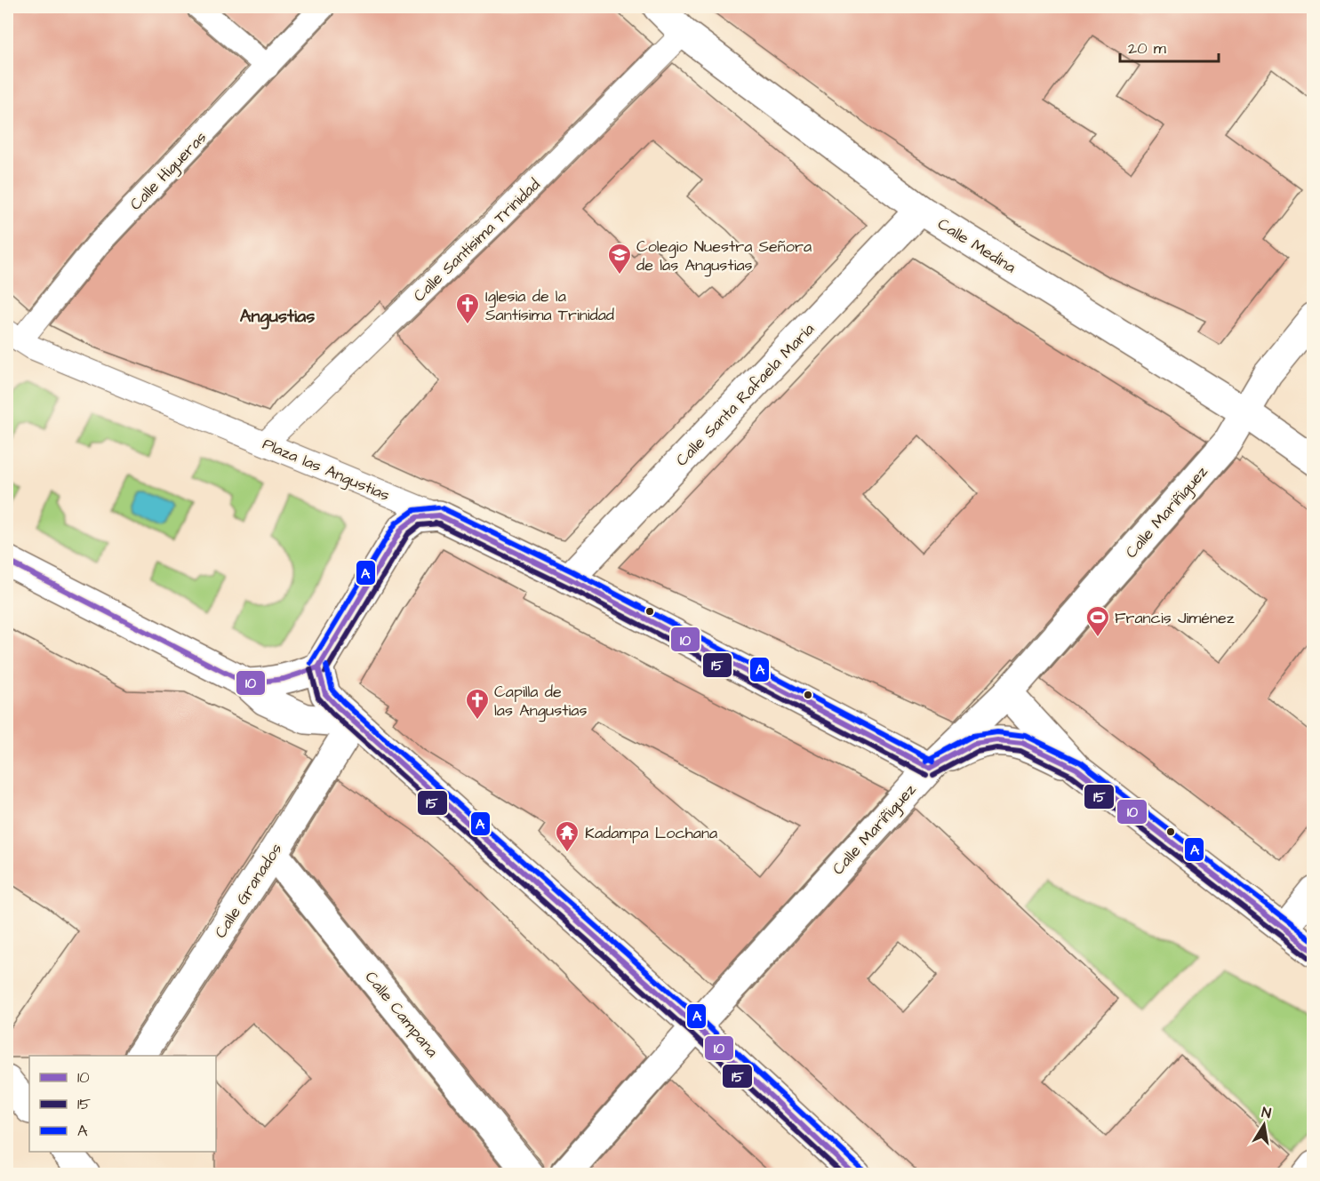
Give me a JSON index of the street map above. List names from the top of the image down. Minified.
{"streets":{"street":["Calle Higueras","Calle Santísima Trinidad","Calle Medina","Calle Santa Rafaela María","Plaza las Angustias","Calle Mariñiguez","Calle Granados","Calle Campana"]},"crossings":[["Calle Higueras","Plaza las Angustias"],["Calle Santísima Trinidad","Calle Medina"],["Calle Santísima Trinidad","Plaza las Angustias"],["Calle Medina","Calle Santa Rafaela María"],["Calle Medina","Calle Mariñiguez"],["Calle Granados","Calle Campana"]],"districts":["Angustias"],"places":{"school or university":["Colegio Nuestra Señora de las Angustias"],"church":["Iglesia de la Santísima Trinidad","Capilla de las Angustias"],"sports":["Francis Jiménez"],"temple":["Kadampa Lochana"]},"lines":["transit line A","transit line 10","transit line 15"],"legend":["10","15","A"],"scale_bar":"20 m","north":"top"}
